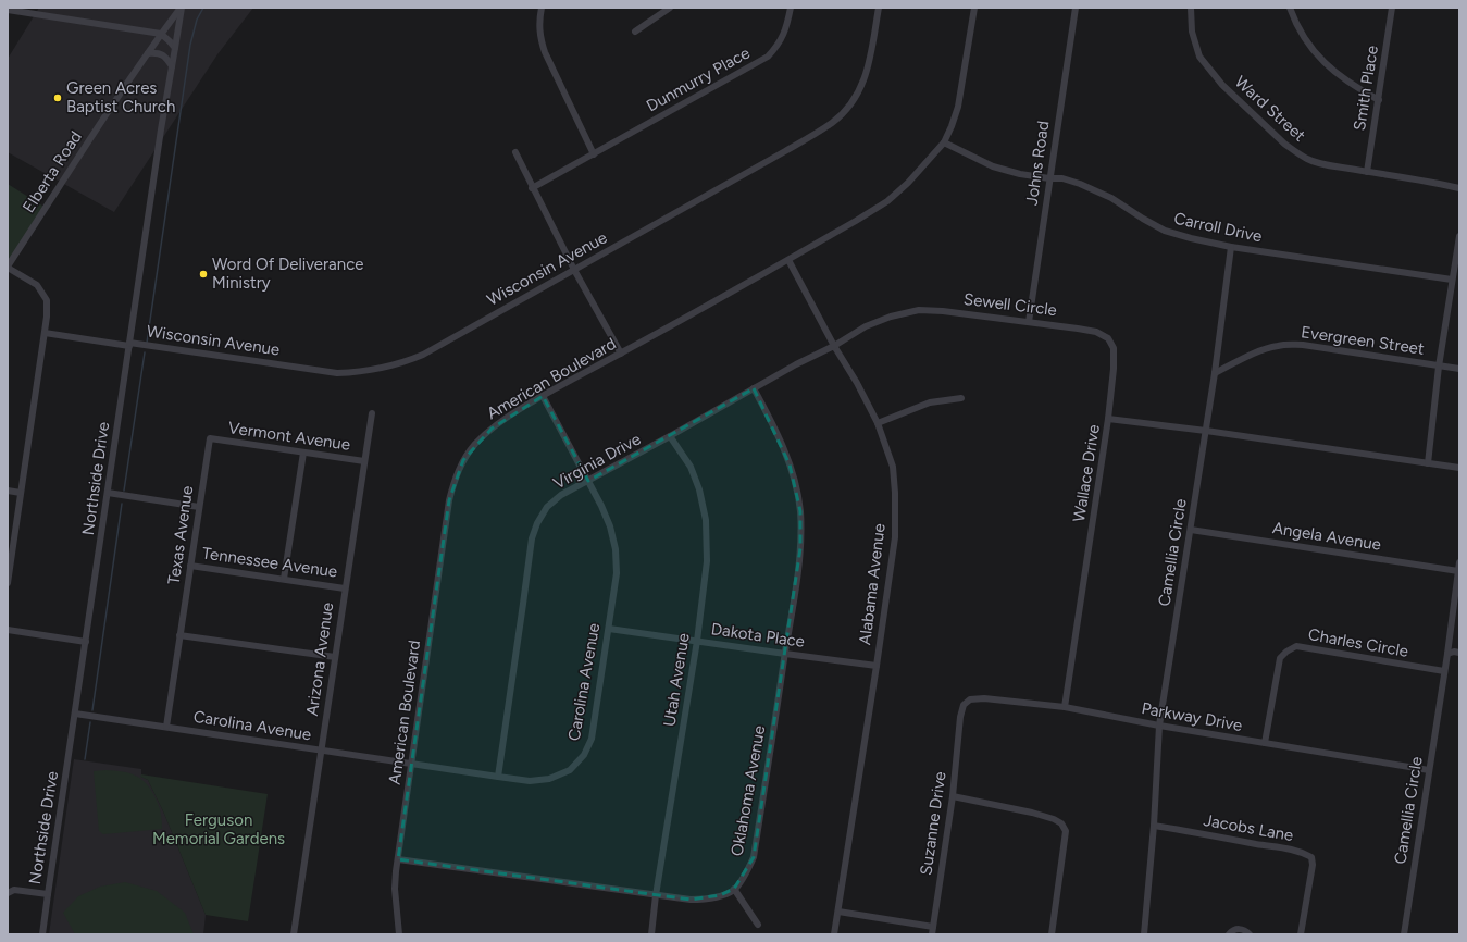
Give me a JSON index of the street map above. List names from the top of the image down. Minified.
{"streets":{"street":["Dunmurry Place","Smith Place","Ward Street","Johns Road","Elberta Road","Carroll Drive","Wisconsin Avenue","Sewell Circle","Evergreen Street","American Boulevard","Vermont Avenue","Virginia Drive","Wallace Drive","Northside Drive","Texas Avenue","Angela Avenue","Camellia Circle","Tennessee Avenue","Alabama Avenue","Dakota Place","Charles Circle","Arizona Avenue","Utah Avenue","Carolina Avenue","Parkway Drive","Oklahoma Avenue","Suzanne Drive","Jacobs Lane"]},"crossings":[["Smith Place","Ward Street"],["Johns Road","Carroll Drive"],["Johns Road","Sewell Circle"],["Elberta Road","Northside Drive"],["Carroll Drive","American Boulevard"],["Wisconsin Avenue","Northside Drive"],["Sewell Circle","Virginia Drive"],["Sewell Circle","Wallace Drive"],["Sewell Circle","Alabama Avenue"],["American Boulevard","Alabama Avenue"],["American Boulevard","Carolina Avenue"],["Vermont Avenue","Texas Avenue"],["Vermont Avenue","Arizona Avenue"],["Virginia Drive","Alabama Avenue"],["Virginia Drive","Utah Avenue"],["Virginia Drive","Carolina Avenue"],["Virginia Drive","Oklahoma Avenue"],["Wallace Drive","Camellia Circle"],["Wallace Drive","Parkway Drive"],["Northside Drive","Carolina Avenue"],["Texas Avenue","Tennessee Avenue"],["Texas Avenue","Carolina Avenue"],["Angela Avenue","Camellia Circle"],["Camellia Circle","Charles Circle"],["Camellia Circle","Parkway Drive"],["Camellia Circle","Jacobs Lane"],["Tennessee Avenue","Arizona Avenue"],["Alabama Avenue","Dakota Place"],["Dakota Place","Utah Avenue"],["Dakota Place","Carolina Avenue"],["Dakota Place","Oklahoma Avenue"],["Charles Circle","Parkway Drive"],["Arizona Avenue","Carolina Avenue"],["Parkway Drive","Suzanne Drive"]],"parks":["Ferguson Memorial Gardens"],"places":["Green Acres Baptist Church","Word Of Deliverance Ministry"]}
